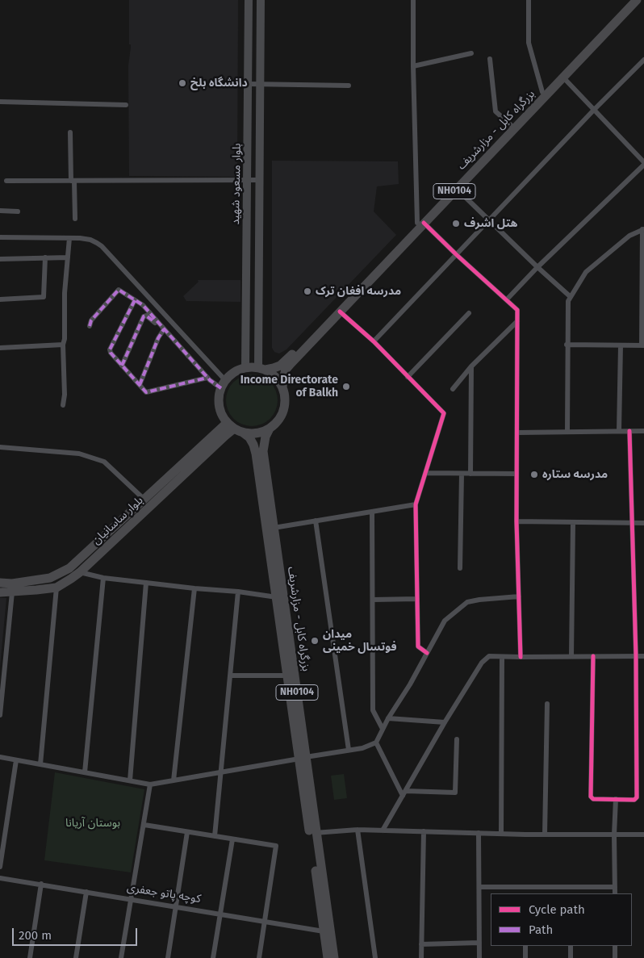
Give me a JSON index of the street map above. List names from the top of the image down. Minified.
{"streets":{"highway":["بزرگراه کابل - مزارشریف","NH0104","بلوار ساسانیان"],"main road":["بلوار مسعود شهید"],"street":["کوچه پاتو جعفری"]},"crossings":[["بزرگراه کابل - مزارشریف","بلوار مسعود شهید"],["بزرگراه کابل - مزارشریف","NH0104"],["بزرگراه کابل - مزارشریف","بلوار ساسانیان"],["بزرگراه کابل - مزارشریف","کوچه پاتو جعفری"],["بلوار مسعود شهید","NH0104"],["بلوار مسعود شهید","بلوار ساسانیان"],["NH0104","بلوار ساسانیان"]],"parks":["بوستان آریانا"],"places":["دانشگاه بلخ","هتل اشرف","مدرسه افغان ترک","Income Directorate of Balkh","مدرسه ستاره","میدان فوتسال خمینی"],"legend":["Cycle path","Path"],"scale_bar":"200 m"}
